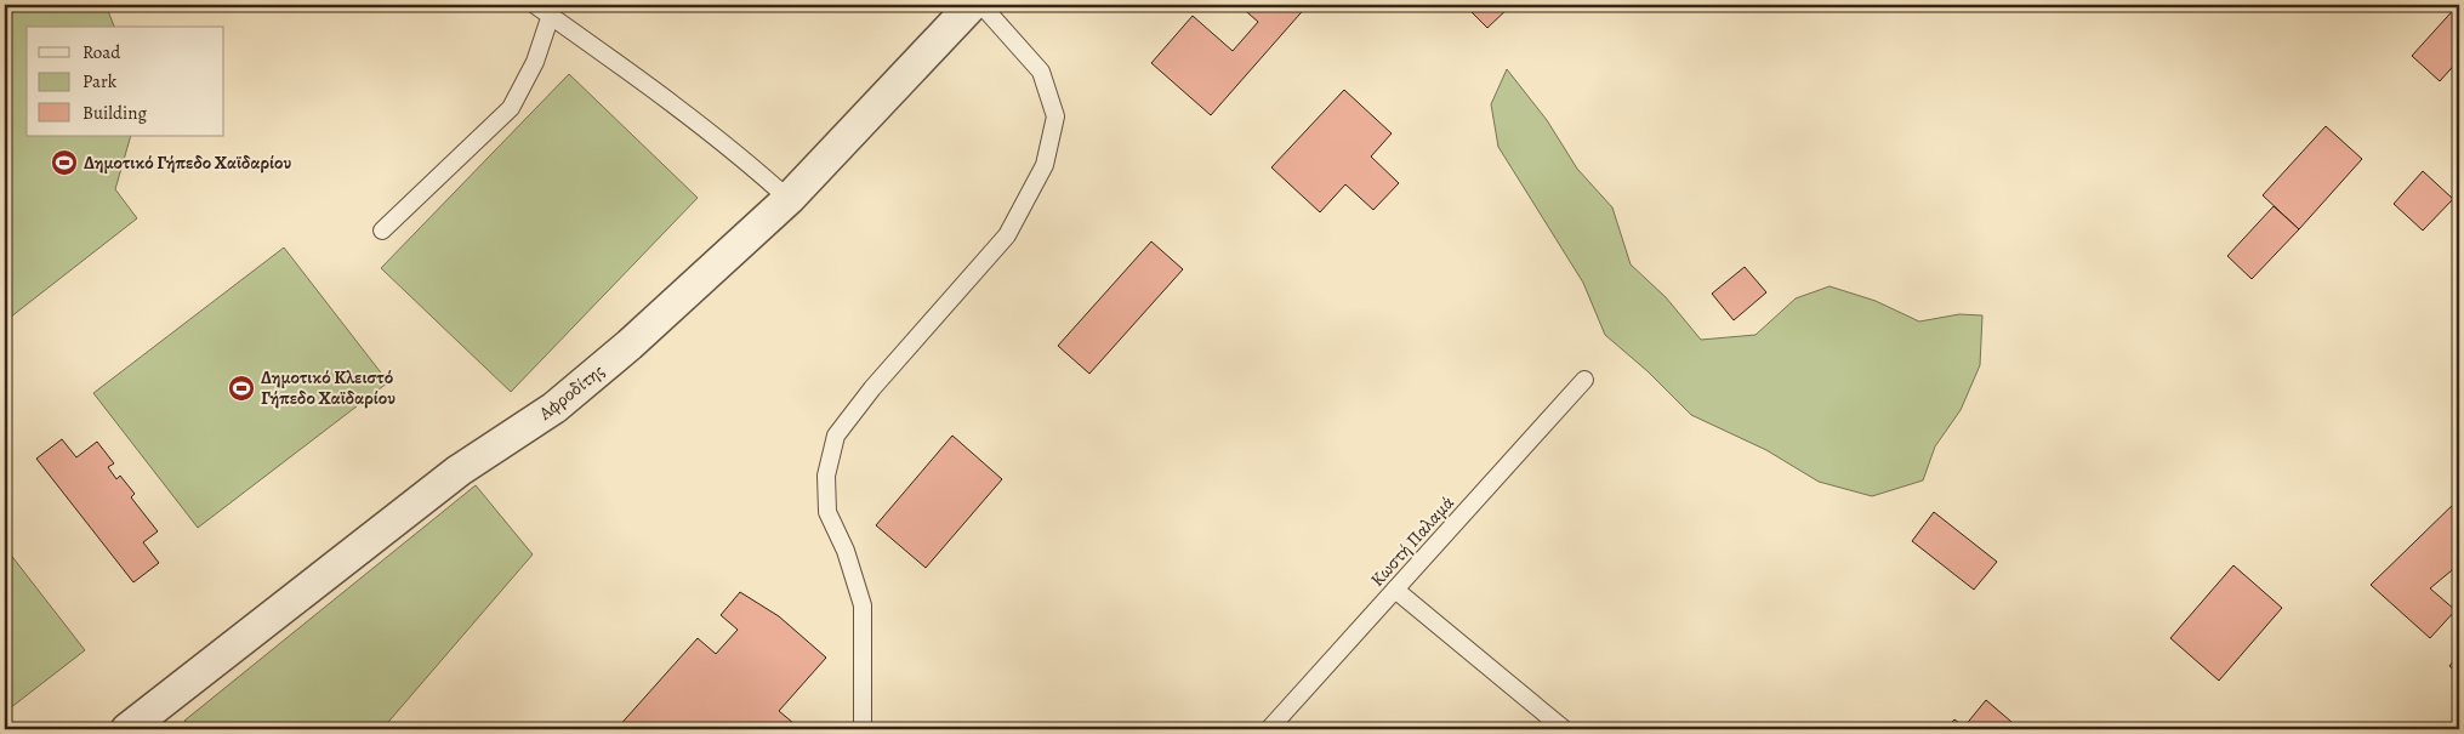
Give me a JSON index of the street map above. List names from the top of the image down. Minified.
{"streets":{"street":["Αφροδίτης"],"lane":["Κωστή Παλαμά"]},"places":{"sports":["Δημοτικό Γήπεδο Χαϊδαρίου","Δημοτικό Κλειστό Γήπεδο Χαϊδαρίου"]},"legend":["Road","Park","Building"]}
